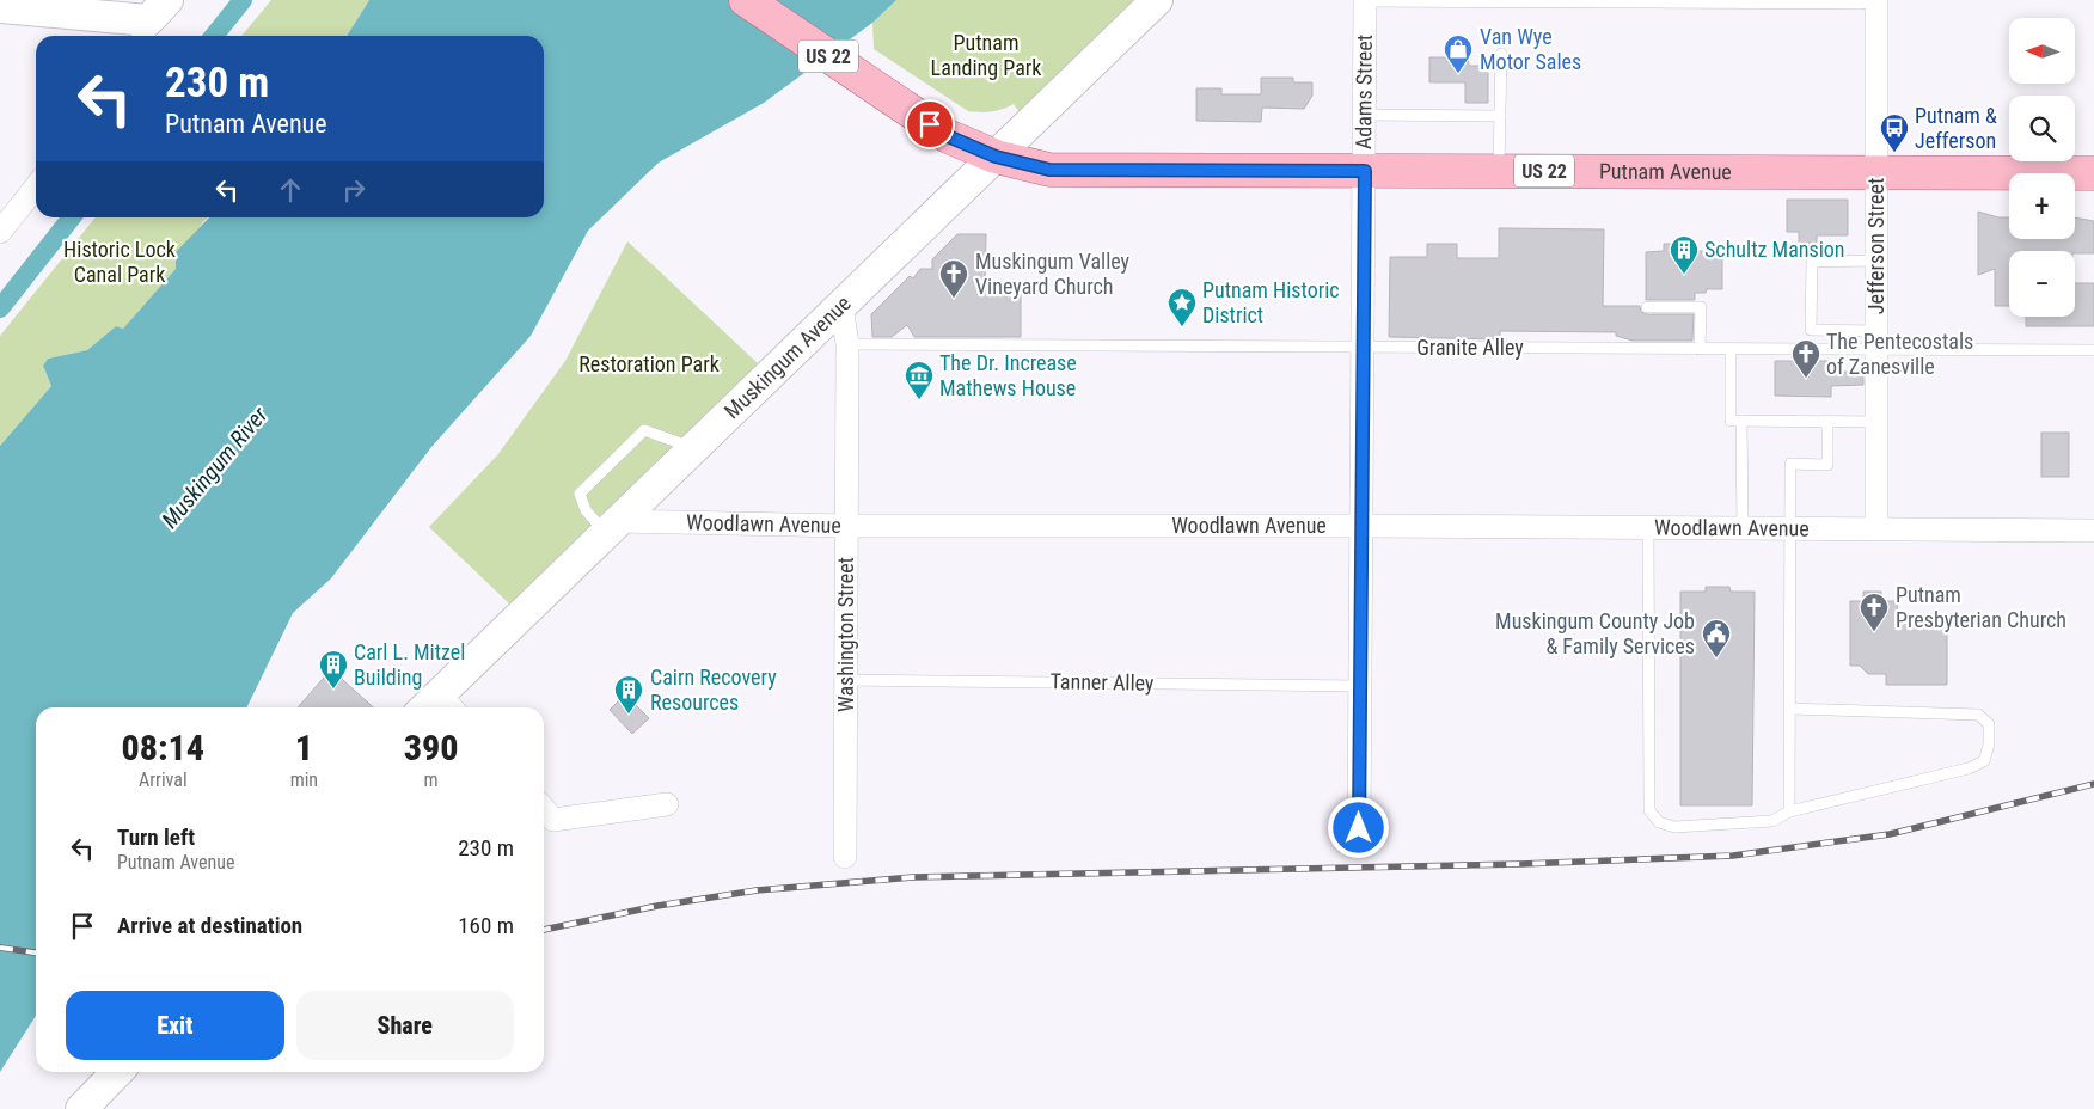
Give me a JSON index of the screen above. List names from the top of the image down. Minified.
{"streets":{"main road":["US 22","Putnam Avenue"],"street":["Adams Street","Jefferson Street","Muskingum Avenue","Woodlawn Avenue","Washington Street"],"lane":["Granite Alley","Tanner Alley"]},"crossings":[["Adams Street","Putnam Avenue"],["Adams Street","Granite Alley"],["Adams Street","Woodlawn Avenue"],["Adams Street","Tanner Alley"],["Putnam Avenue","Jefferson Street"],["Putnam Avenue","Muskingum Avenue"],["Jefferson Street","Granite Alley"],["Jefferson Street","Woodlawn Avenue"],["Granite Alley","Washington Street"],["Muskingum Avenue","Woodlawn Avenue"],["Muskingum Avenue","Washington Street"],["Woodlawn Avenue","Washington Street"],["Washington Street","Tanner Alley"]],"water":["Muskingum River"],"parks":["Putnam Landing Park","Historic Lock Canal Park","Restoration Park"],"places":{"shop":["Van Wye Motor Sales"],"bus stop":["Putnam & Jefferson"],"building":["Schultz Mansion","Carl L. Mitzel Building","Cairn Recovery Resources"],"church":["Muskingum Valley Vineyard Church","The Pentecostals of Zanesville","Putnam Presbyterian Church"],"place":["Putnam Historic District"],"museum":["The Dr. Increase Mathews House"],"public building":["Muskingum County Job & Family Services"]},"north":"left","page":{"map_buttons":["+","−"],"turn":["230 m","Putnam Avenue"],"eta":["08:14","Arrival","1","min","390","m"],"list":[{"name":"Turn left","note":"Putnam Avenue","value":"230 m"},{"name":"Arrive at destination","value":"160 m"}],"buttons":["Exit","Share"]}}
